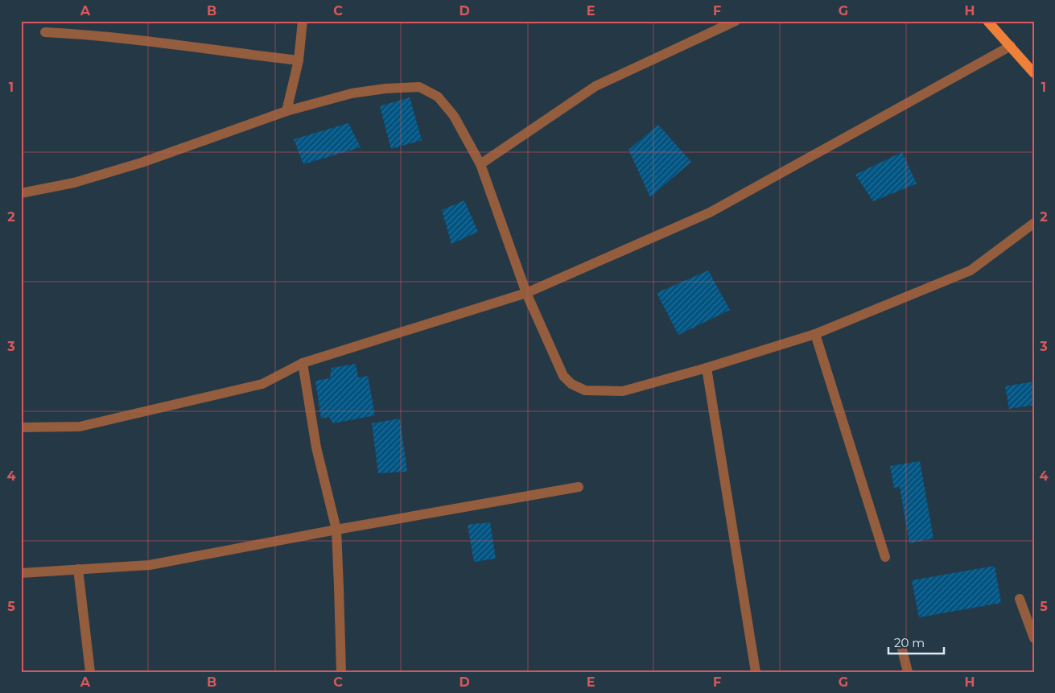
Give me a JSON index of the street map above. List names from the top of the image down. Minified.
{"scale_bar":"20 m","grid":{"columns":["A","B","C","D","E","F","G","H"],"rows":["1","2","3","4","5"]}}
